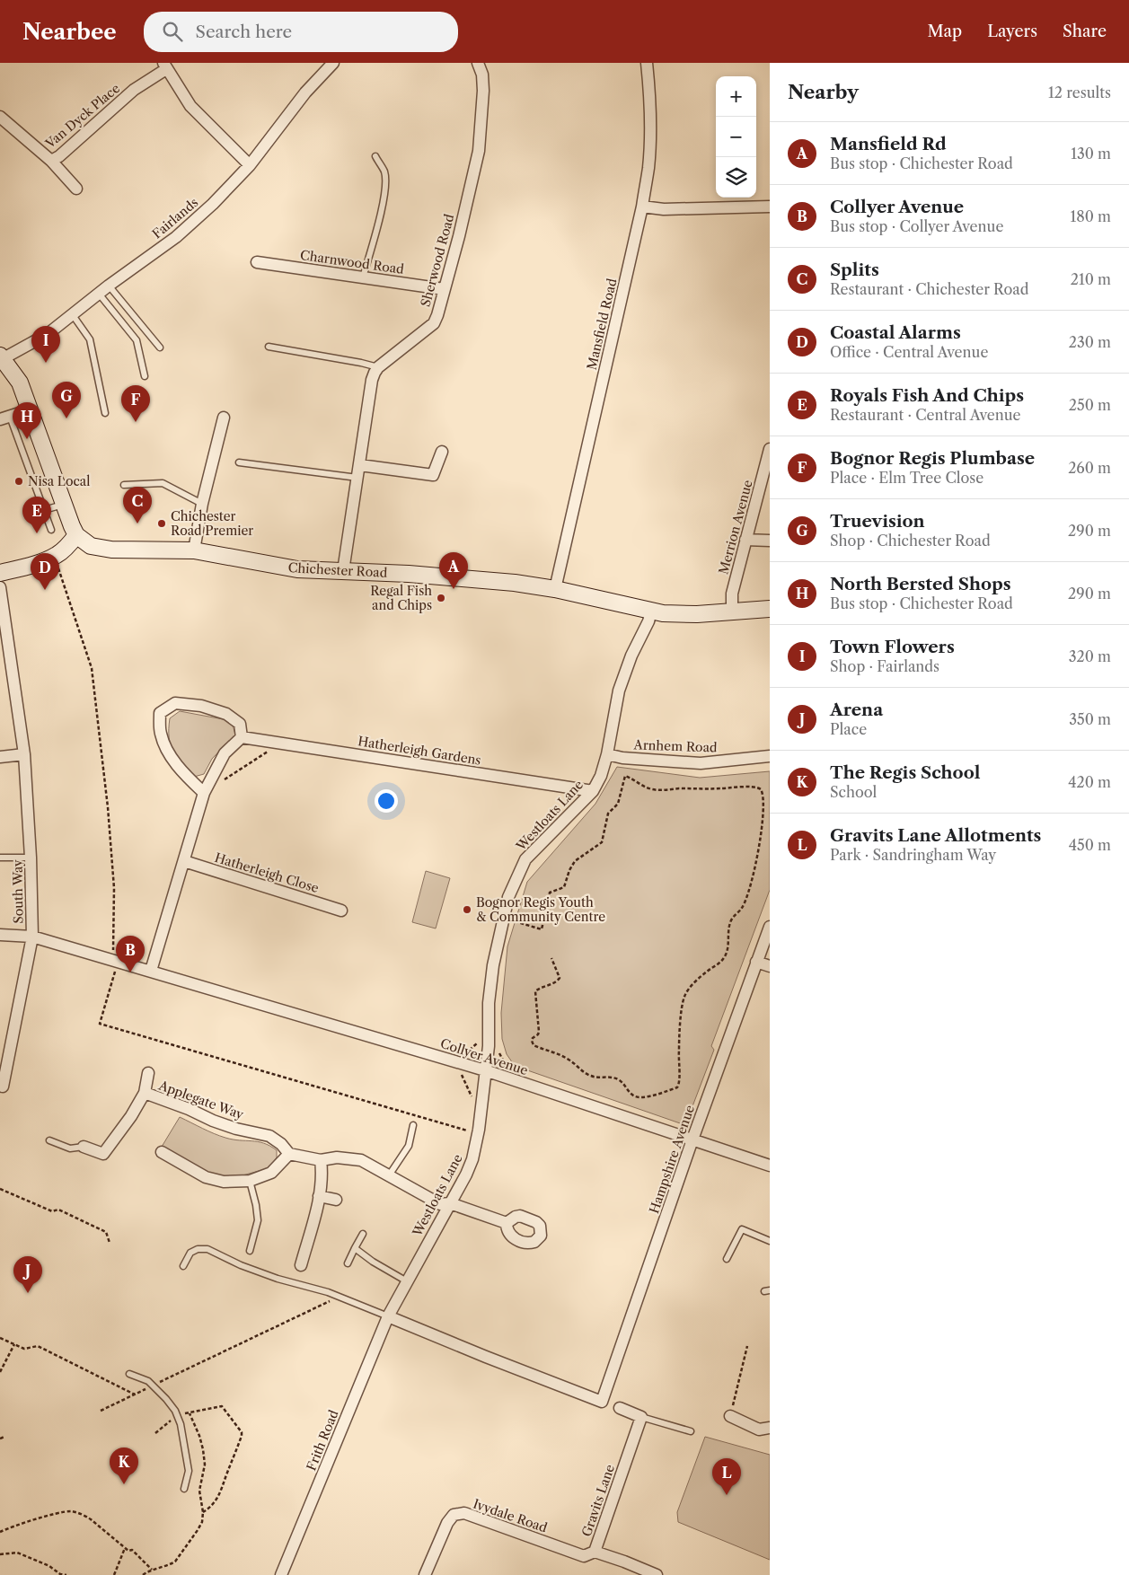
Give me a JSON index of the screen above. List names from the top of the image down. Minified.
{"streets":{"main road":["Chichester Road"],"street":["Van Dyck Place","Fairlands","Sherwood Road","Charnwood Road","Mansfield Road","Merrion Avenue","Arnhem Road","Hatherleigh Gardens","Westloats Lane","Hatherleigh Close","South Way","Collyer Avenue","Applegate Way","Hampshire Avenue","Frith Road","Gravits Lane","Ivydale Road"]},"crossings":[["Sherwood Road","Charnwood Road"],["Mansfield Road","Chichester Road"],["Merrion Avenue","Chichester Road"],["Chichester Road","Westloats Lane"],["Arnhem Road","Westloats Lane"],["Hatherleigh Gardens","Westloats Lane"],["Westloats Lane","Collyer Avenue"],["Westloats Lane","Hampshire Avenue"],["Westloats Lane","Frith Road"],["South Way","Collyer Avenue"],["Collyer Avenue","Hampshire Avenue"],["Hampshire Avenue","Frith Road"],["Gravits Lane","Ivydale Road"]],"places":["Nisa Local","Chichester Road Premier","Regal Fish and Chips","Bognor Regis Youth & Community Centre"],"page":{"header":"Nearbee","search":"Search here","nav":["Map","Layers","Share"],"heading":["Nearby","12 results"],"map_buttons":["+","−"],"list":[{"mark":"A","name":"Mansfield Rd","note":"Bus stop · Chichester Road","value":"130 m"},{"mark":"B","name":"Collyer Avenue","note":"Bus stop · Collyer Avenue","value":"180 m"},{"mark":"C","name":"Splits","note":"Restaurant · Chichester Road","value":"210 m"},{"mark":"D","name":"Coastal Alarms","note":"Office · Central Avenue","value":"230 m"},{"mark":"E","name":"Royals Fish And Chips","note":"Restaurant · Central Avenue","value":"250 m"},{"mark":"F","name":"Bognor Regis Plumbase","note":"Place · Elm Tree Close","value":"260 m"},{"mark":"G","name":"Truevision","note":"Shop · Chichester Road","value":"290 m"},{"mark":"H","name":"North Bersted Shops","note":"Bus stop · Chichester Road","value":"290 m"},{"mark":"I","name":"Town Flowers","note":"Shop · Fairlands","value":"320 m"},{"mark":"J","name":"Arena","note":"Place","value":"350 m"},{"mark":"K","name":"The Regis School","note":"School","value":"420 m"},{"mark":"L","name":"Gravits Lane Allotments","note":"Park · Sandringham Way","value":"450 m"}],"pins":["I","G","F","H","C","E","A","D","B","J","K","L"]}}
